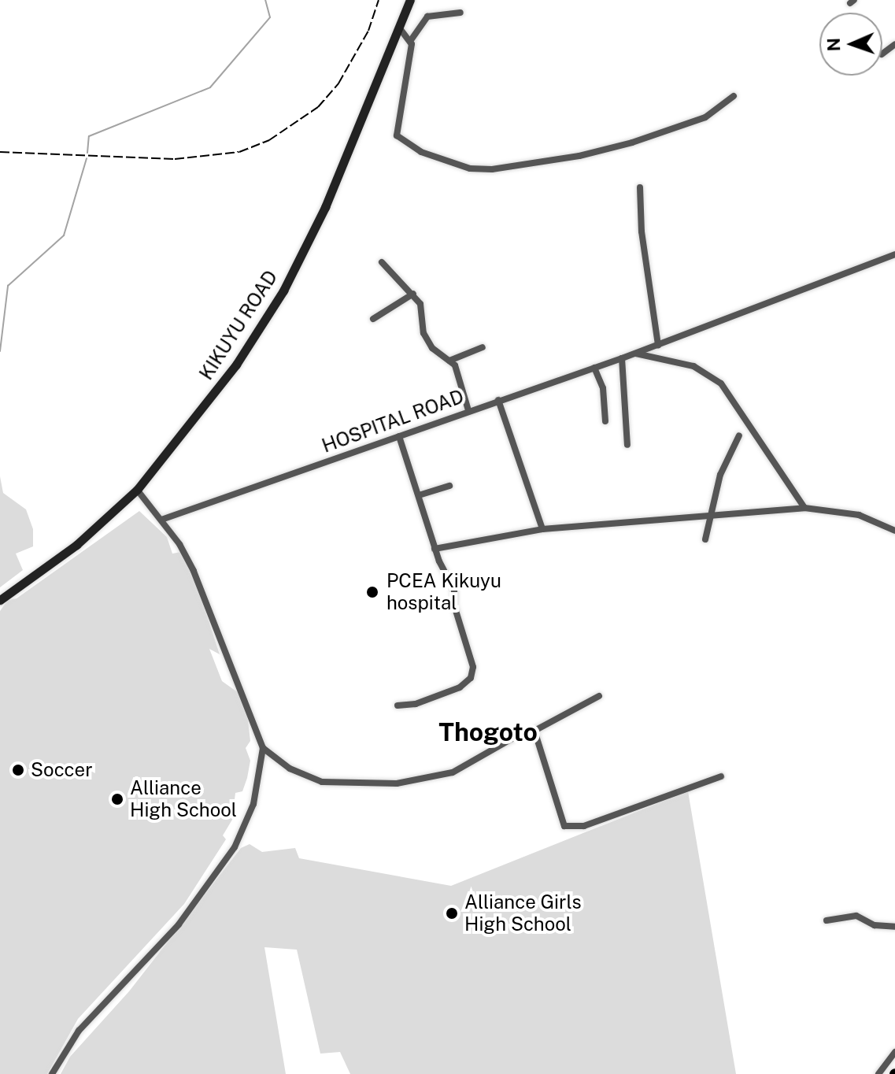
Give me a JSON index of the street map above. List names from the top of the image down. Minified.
{"streets":{"main road":["KIKUYU ROAD"],"street":["HOSPITAL ROAD"]},"districts":["Thogoto"],"places":["PCEA Kikuyu hospital","Soccer","Alliance High School","Alliance Girls High School"],"north":"left"}
